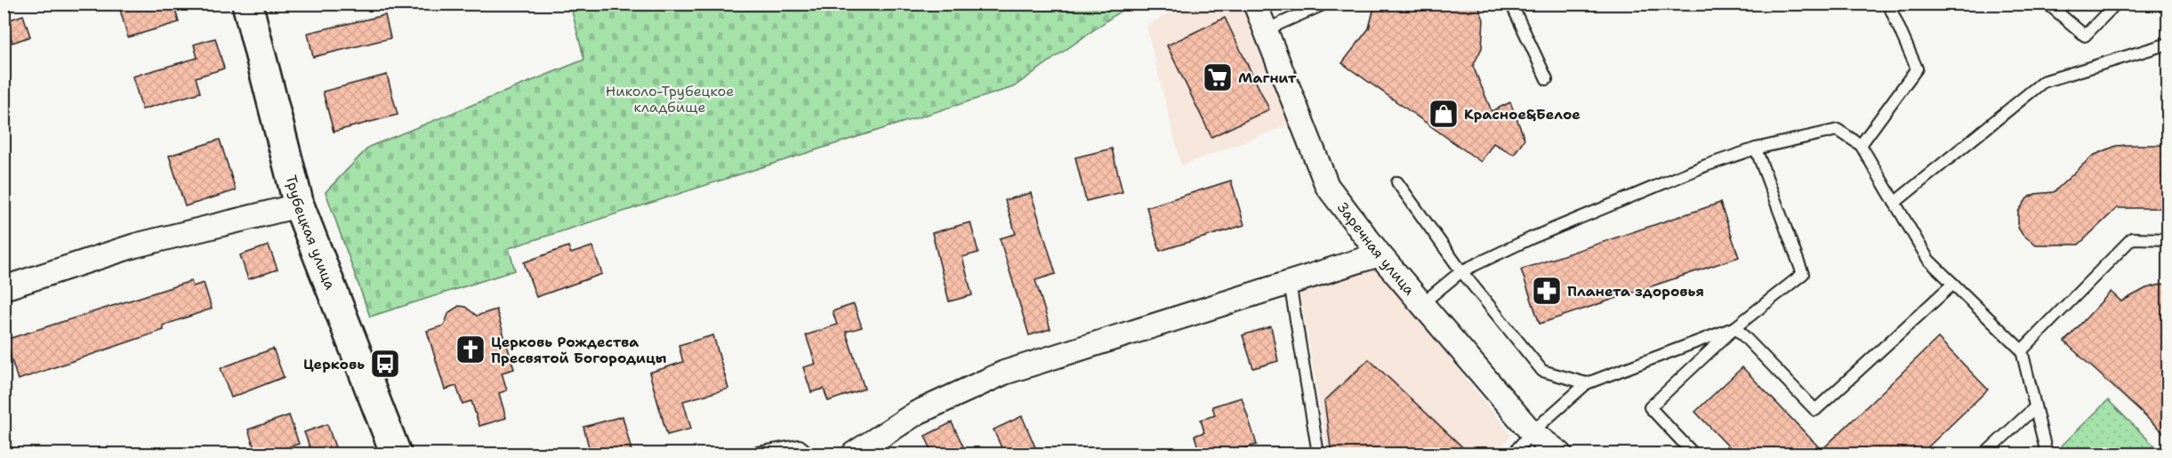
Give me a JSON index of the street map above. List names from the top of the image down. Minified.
{"streets":{"main road":["Трубецкая улица"],"street":["Заречная улица"]},"parks":["Николо-Трубецкое кладбище"],"places":{"supermarket":["Магнит"],"shop":["Красное&Белое"],"pharmacy":["Планета здоровья"],"church":["Церковь Рождества Пресвятой Богородицы"],"bus stop":["Церковь"]}}
